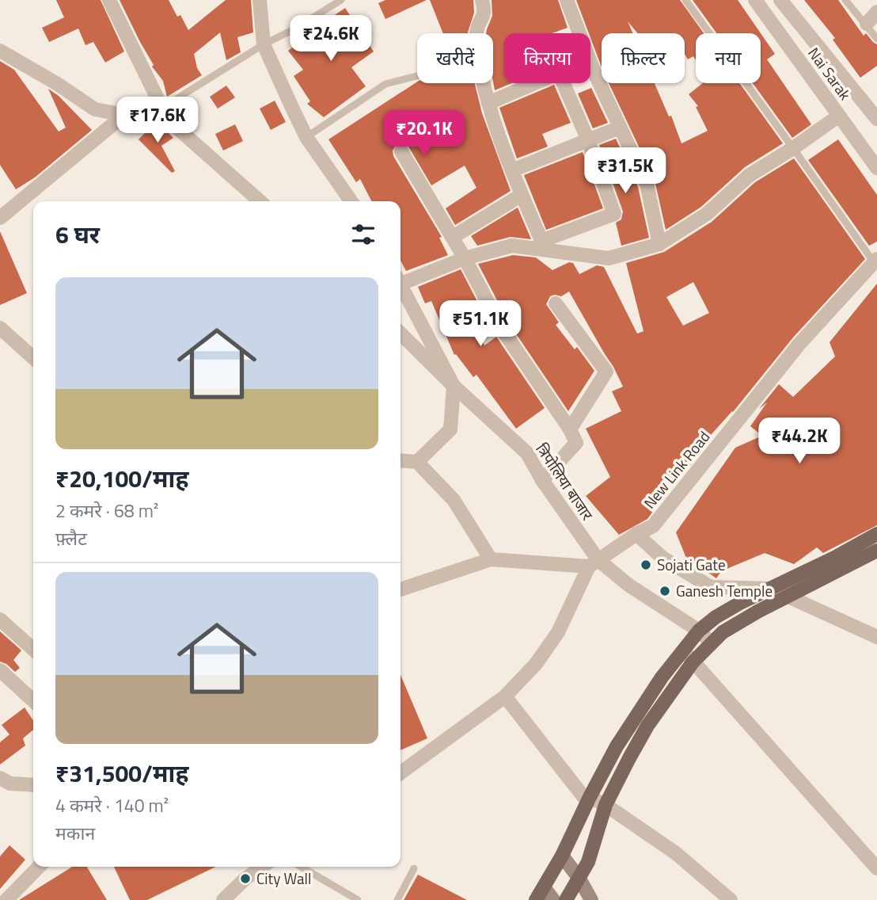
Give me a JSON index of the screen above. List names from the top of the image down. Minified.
{"streets":{"street":["Nai Sarak","New Link Road","त्रिपोलिया बाजार"]},"crossings":[["New Link Road","त्रिपोलिया बाजार"]],"places":["Sojati Gate","Ganesh Temple","City Wall"],"page":{"price":["₹24.6K","₹17.6K","₹20.1K","₹31.5K","₹51.1K","₹44.2K"],"chip":["खरीदें","किराया","फ़िल्टर","नया"],"heading":"6 घर","list":[{"name":"₹20,100/माह","note":"2 कमरे · 68 m² · फ़्लैट"},{"name":"₹31,500/माह","note":"4 कमरे · 140 m² · मकान"}]}}
